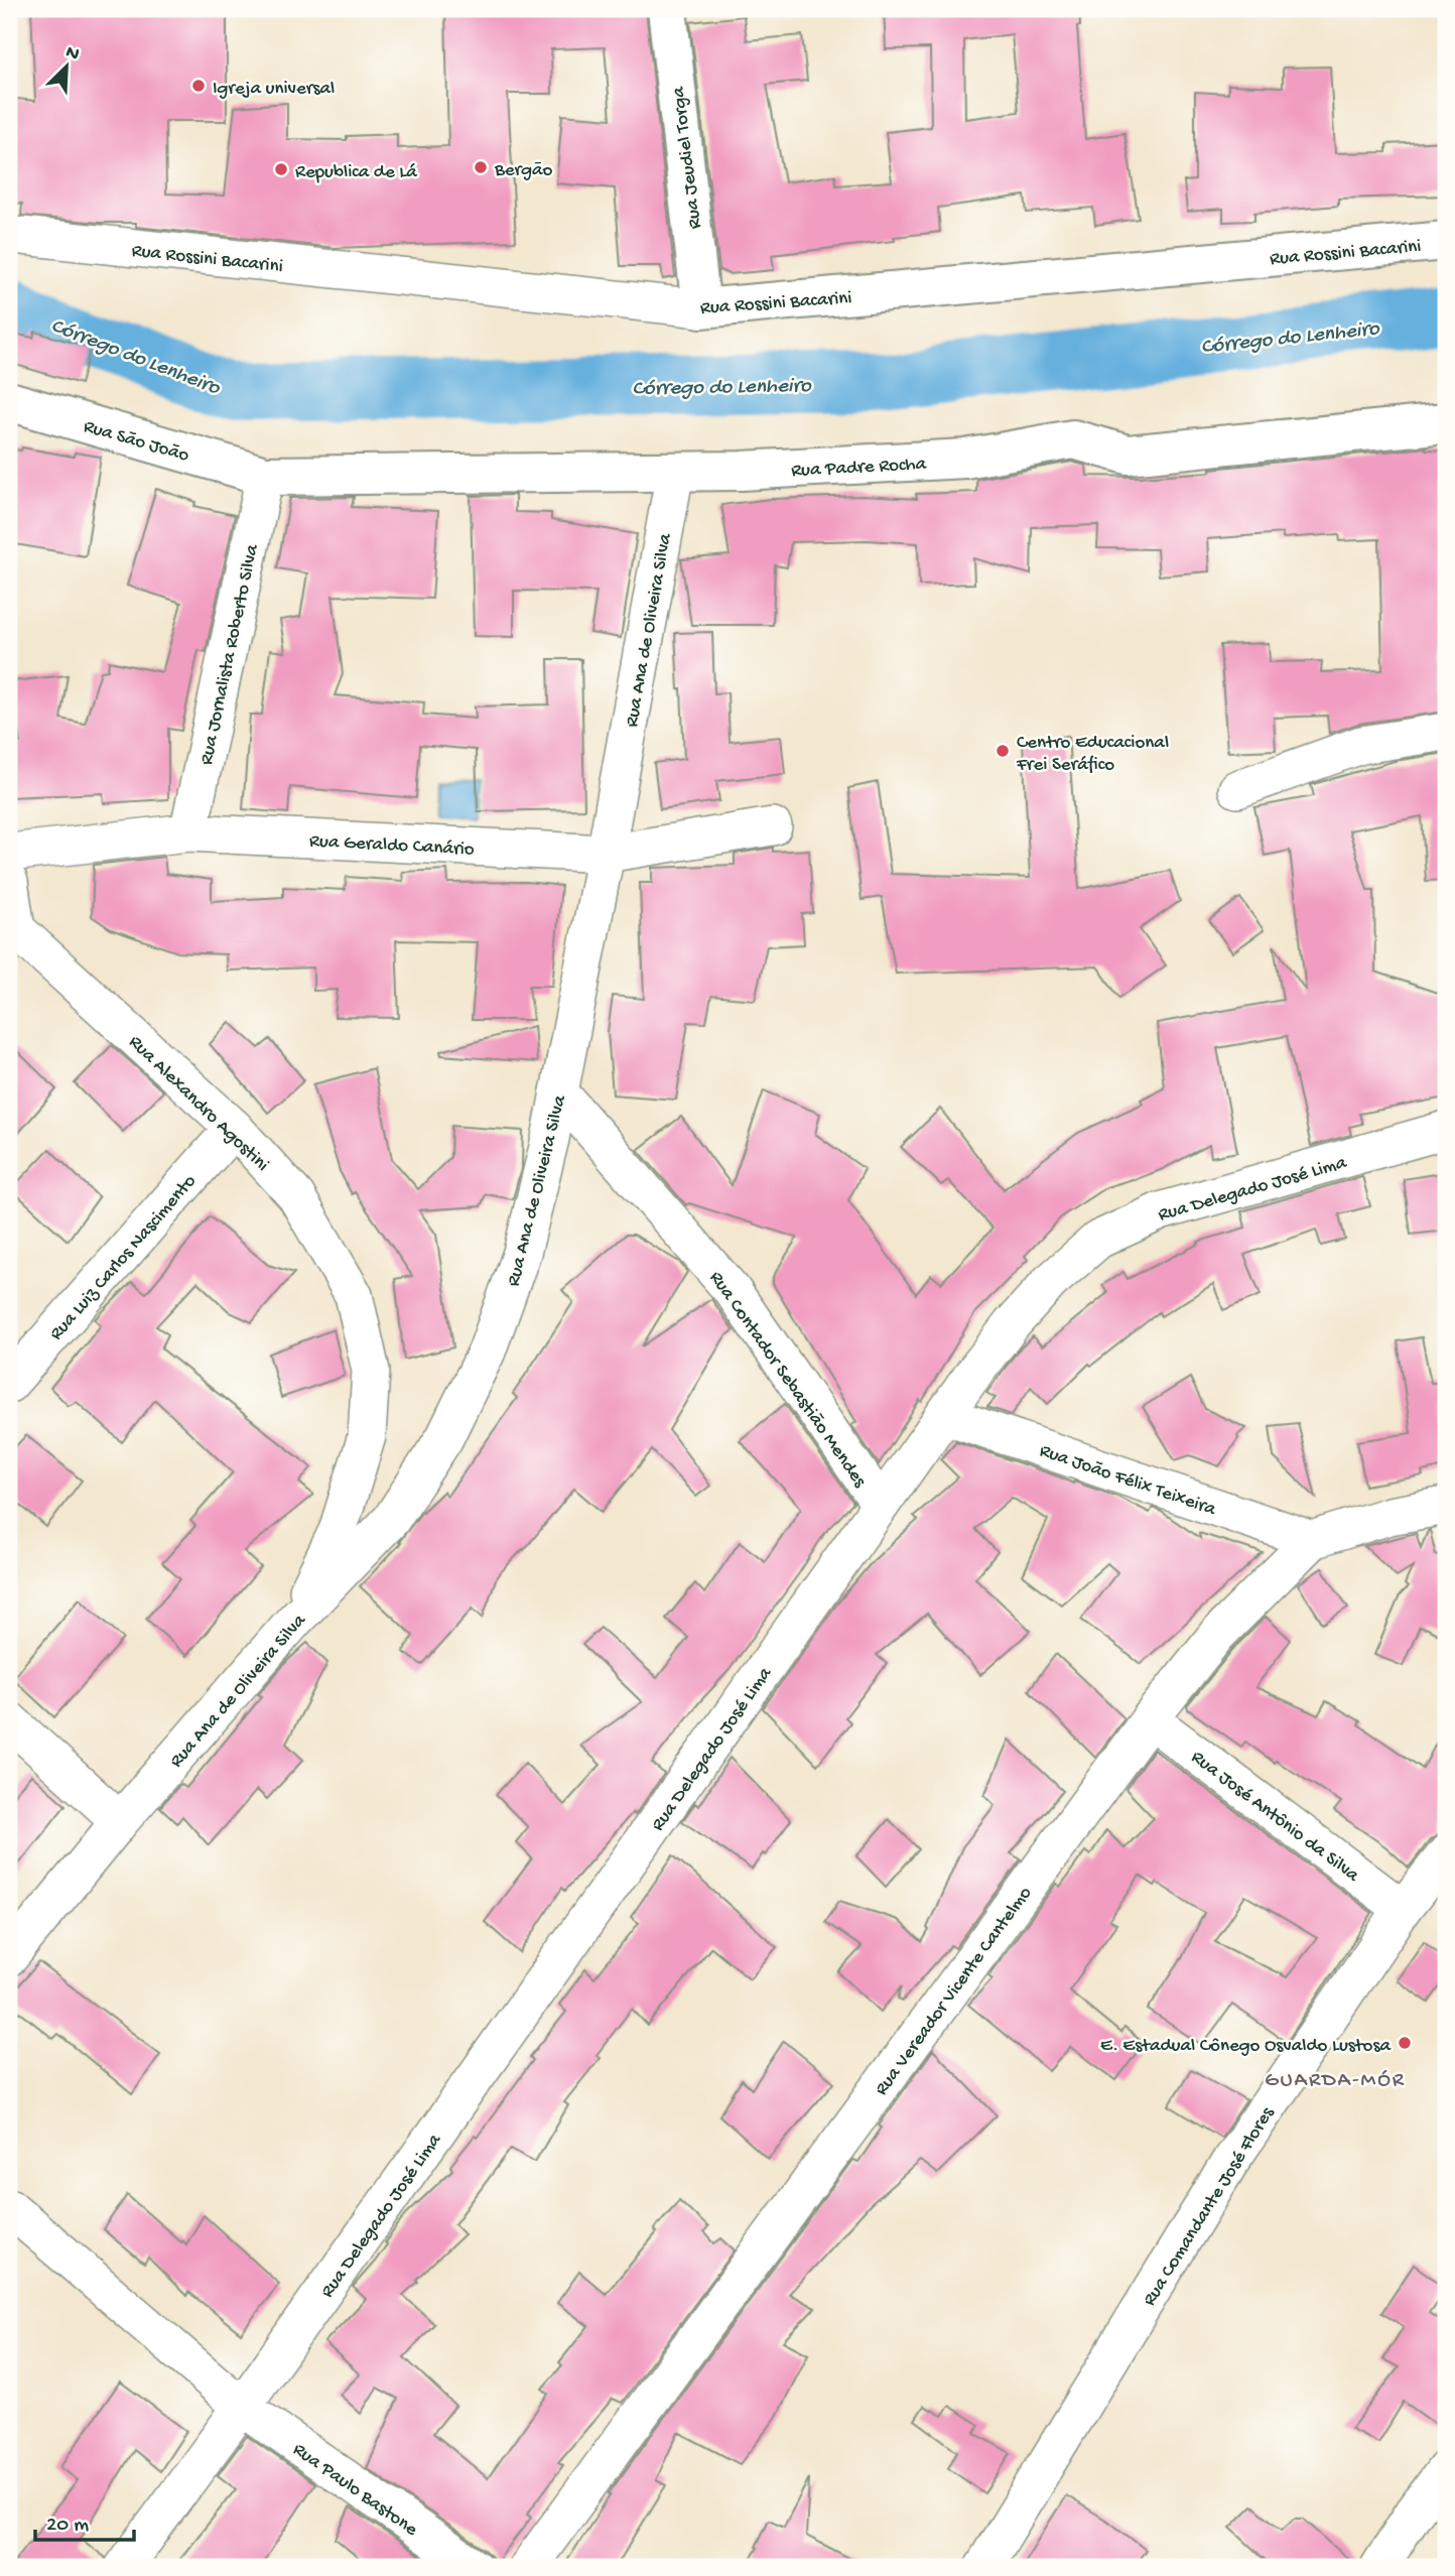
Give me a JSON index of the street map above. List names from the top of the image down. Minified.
{"streets":{"main road":["Rua Jeudiel Torga","Rua Rossini Bacarini","Rua São João","Rua Padre Rocha"],"street":["Rua Ana de Oliveira Silva","Rua Jornalista Roberto Silva","Rua Geraldo Canário","Rua Alexandro Agostini","Rua Delegado José Lima","Rua Luiz Carlos Nascimento","Rua Contador Sebastião Mendes","Rua João Félix Teixeira","Rua José Antônio da Silva","Rua Vereador Vicente Cantelmo","Rua Comandante José Flores","Rua Paulo Bastone"]},"crossings":[["Rua Jeudiel Torga","Rua Rossini Bacarini"],["Rua São João","Rua Padre Rocha"],["Rua São João","Rua Jornalista Roberto Silva"],["Rua Padre Rocha","Rua Ana de Oliveira Silva"],["Rua Padre Rocha","Rua Jornalista Roberto Silva"],["Rua Ana de Oliveira Silva","Rua Geraldo Canário"],["Rua Ana de Oliveira Silva","Rua Alexandro Agostini"],["Rua Ana de Oliveira Silva","Rua Contador Sebastião Mendes"],["Rua Jornalista Roberto Silva","Rua Geraldo Canário"],["Rua Alexandro Agostini","Rua Luiz Carlos Nascimento"],["Rua Delegado José Lima","Rua Contador Sebastião Mendes"],["Rua Delegado José Lima","Rua João Félix Teixeira"],["Rua Delegado José Lima","Rua Paulo Bastone"],["Rua João Félix Teixeira","Rua Vereador Vicente Cantelmo"],["Rua José Antônio da Silva","Rua Vereador Vicente Cantelmo"],["Rua José Antônio da Silva","Rua Comandante José Flores"]],"districts":["GUARDA-MÓR"],"water":["Córrego do Lenheiro"],"places":["Igreja universal","Bergão","Republica de Lá","Centro Educacional Frei Seráfico","E. Estadual Cônego Osvaldo Lustosa"],"scale_bar":"20 m","north":"top right"}
